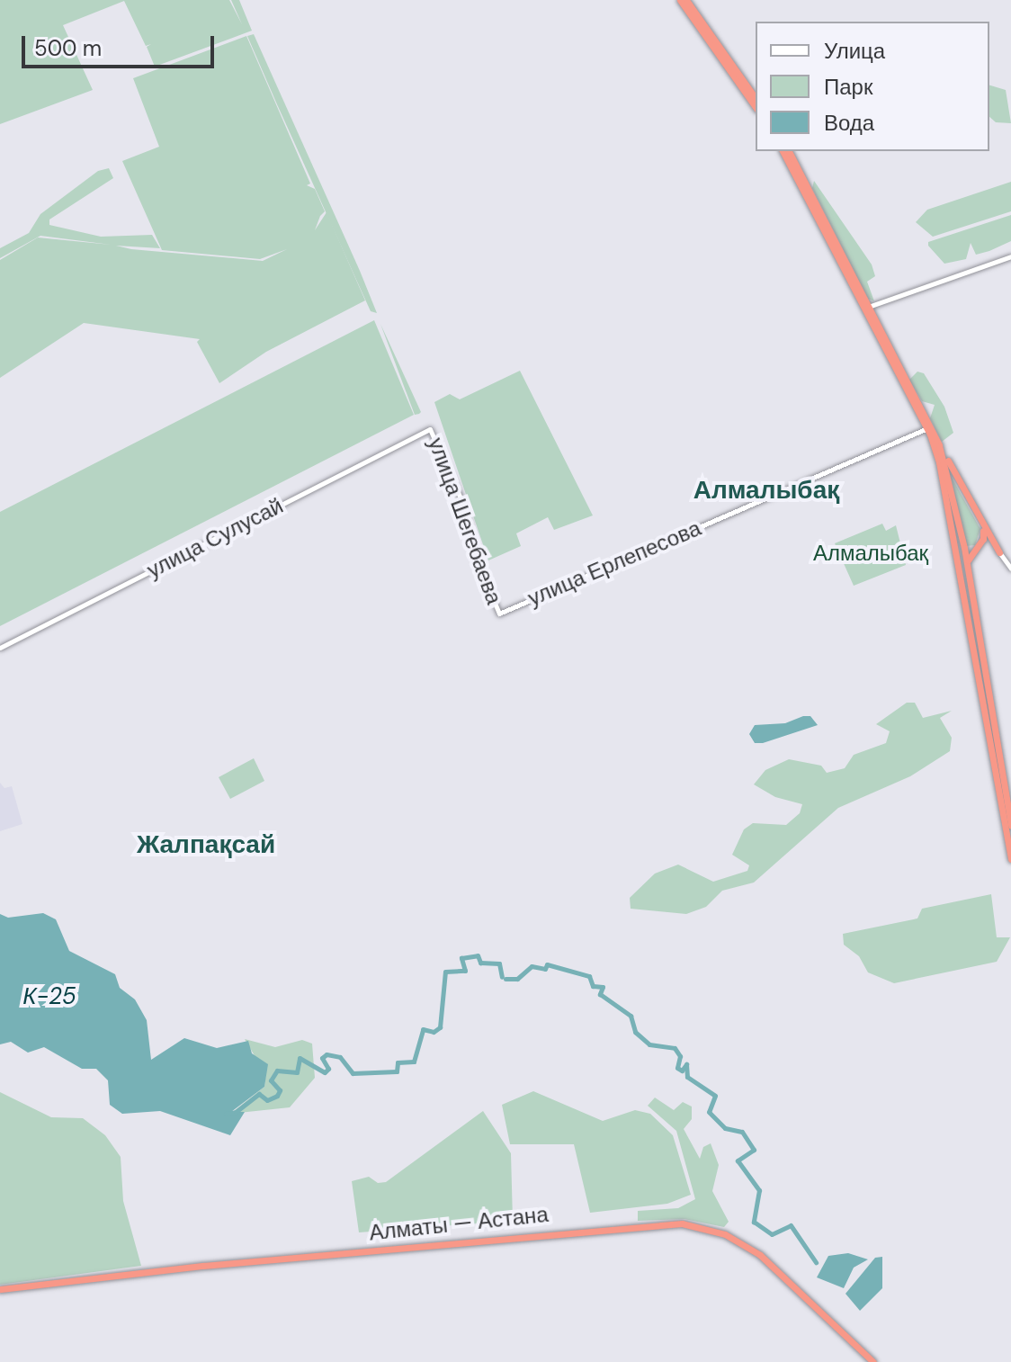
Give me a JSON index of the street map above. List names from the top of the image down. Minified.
{"streets":{"highway":["Алматы — Астана"],"main road":["улица Шегебаева","улица Сулусай","улица Ерлепесова"]},"crossings":[["улица Шегебаева","улица Сулусай"],["улица Шегебаева","улица Ерлепесова"]],"districts":["Алмалыбақ","Жалпақсай"],"water":["К-25"],"parks":["Алмалыбақ"],"legend":["Улица","Парк","Вода"],"scale_bar":"500 m"}
